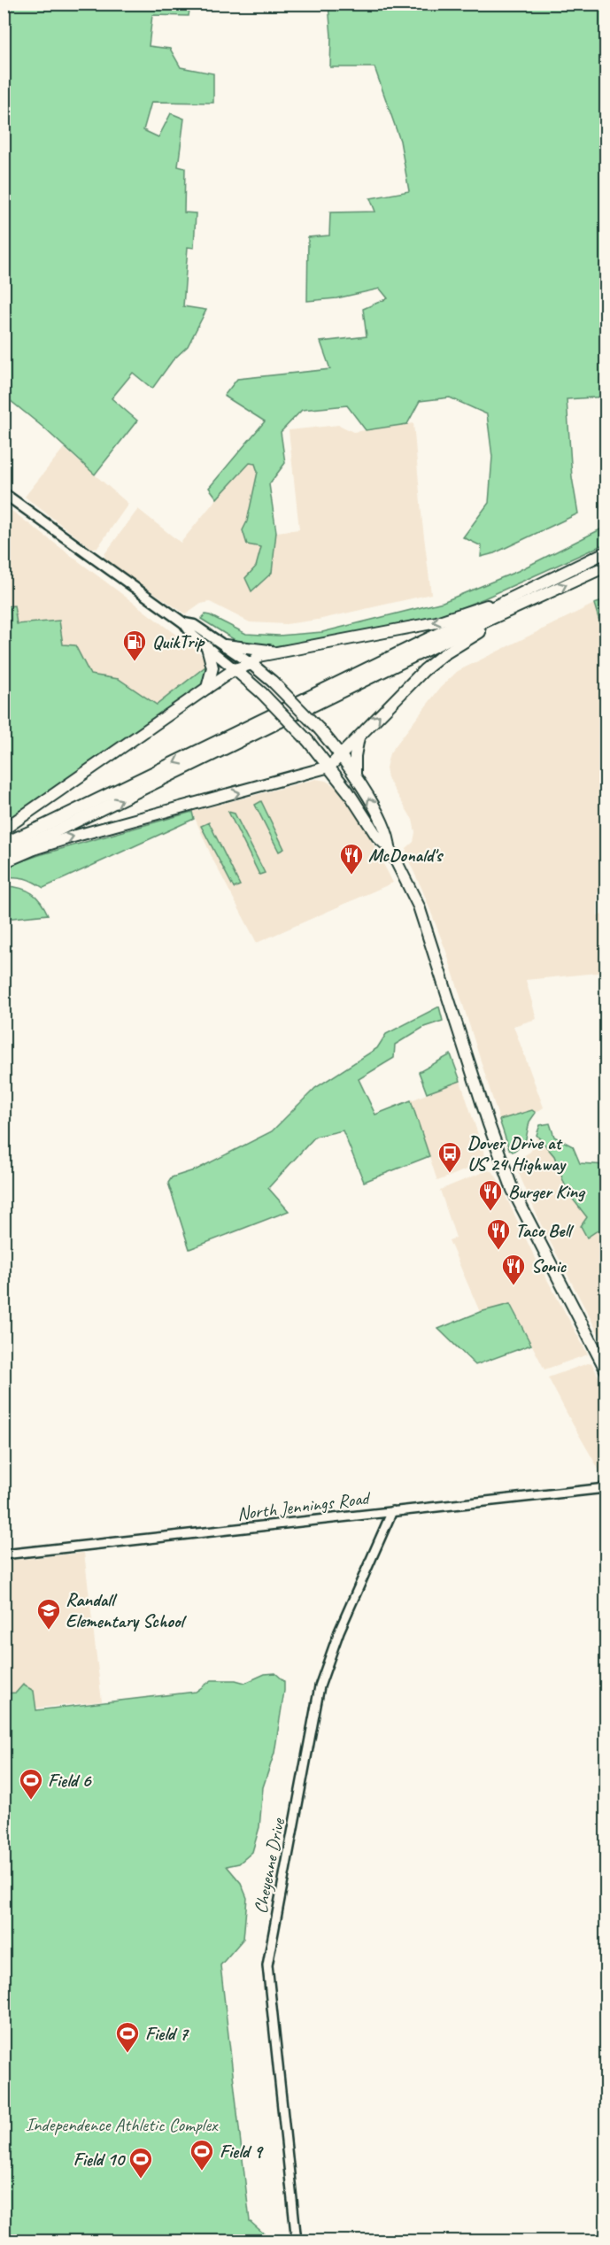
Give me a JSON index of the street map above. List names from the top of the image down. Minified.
{"streets":{"street":["North Jennings Road","Cheyenne Drive"]},"crossings":[["North Jennings Road","Cheyenne Drive"]],"parks":["Independence Athletic Complex"],"places":{"fuel station":["QuikTrip"],"restaurant":["McDonald's","Burger King","Taco Bell","Sonic"],"bus stop":["Dover Drive at US 24 Highway"],"school or university":["Randall Elementary School"],"sports":["Field 6","Field 7","Field 9","Field 10"]}}
